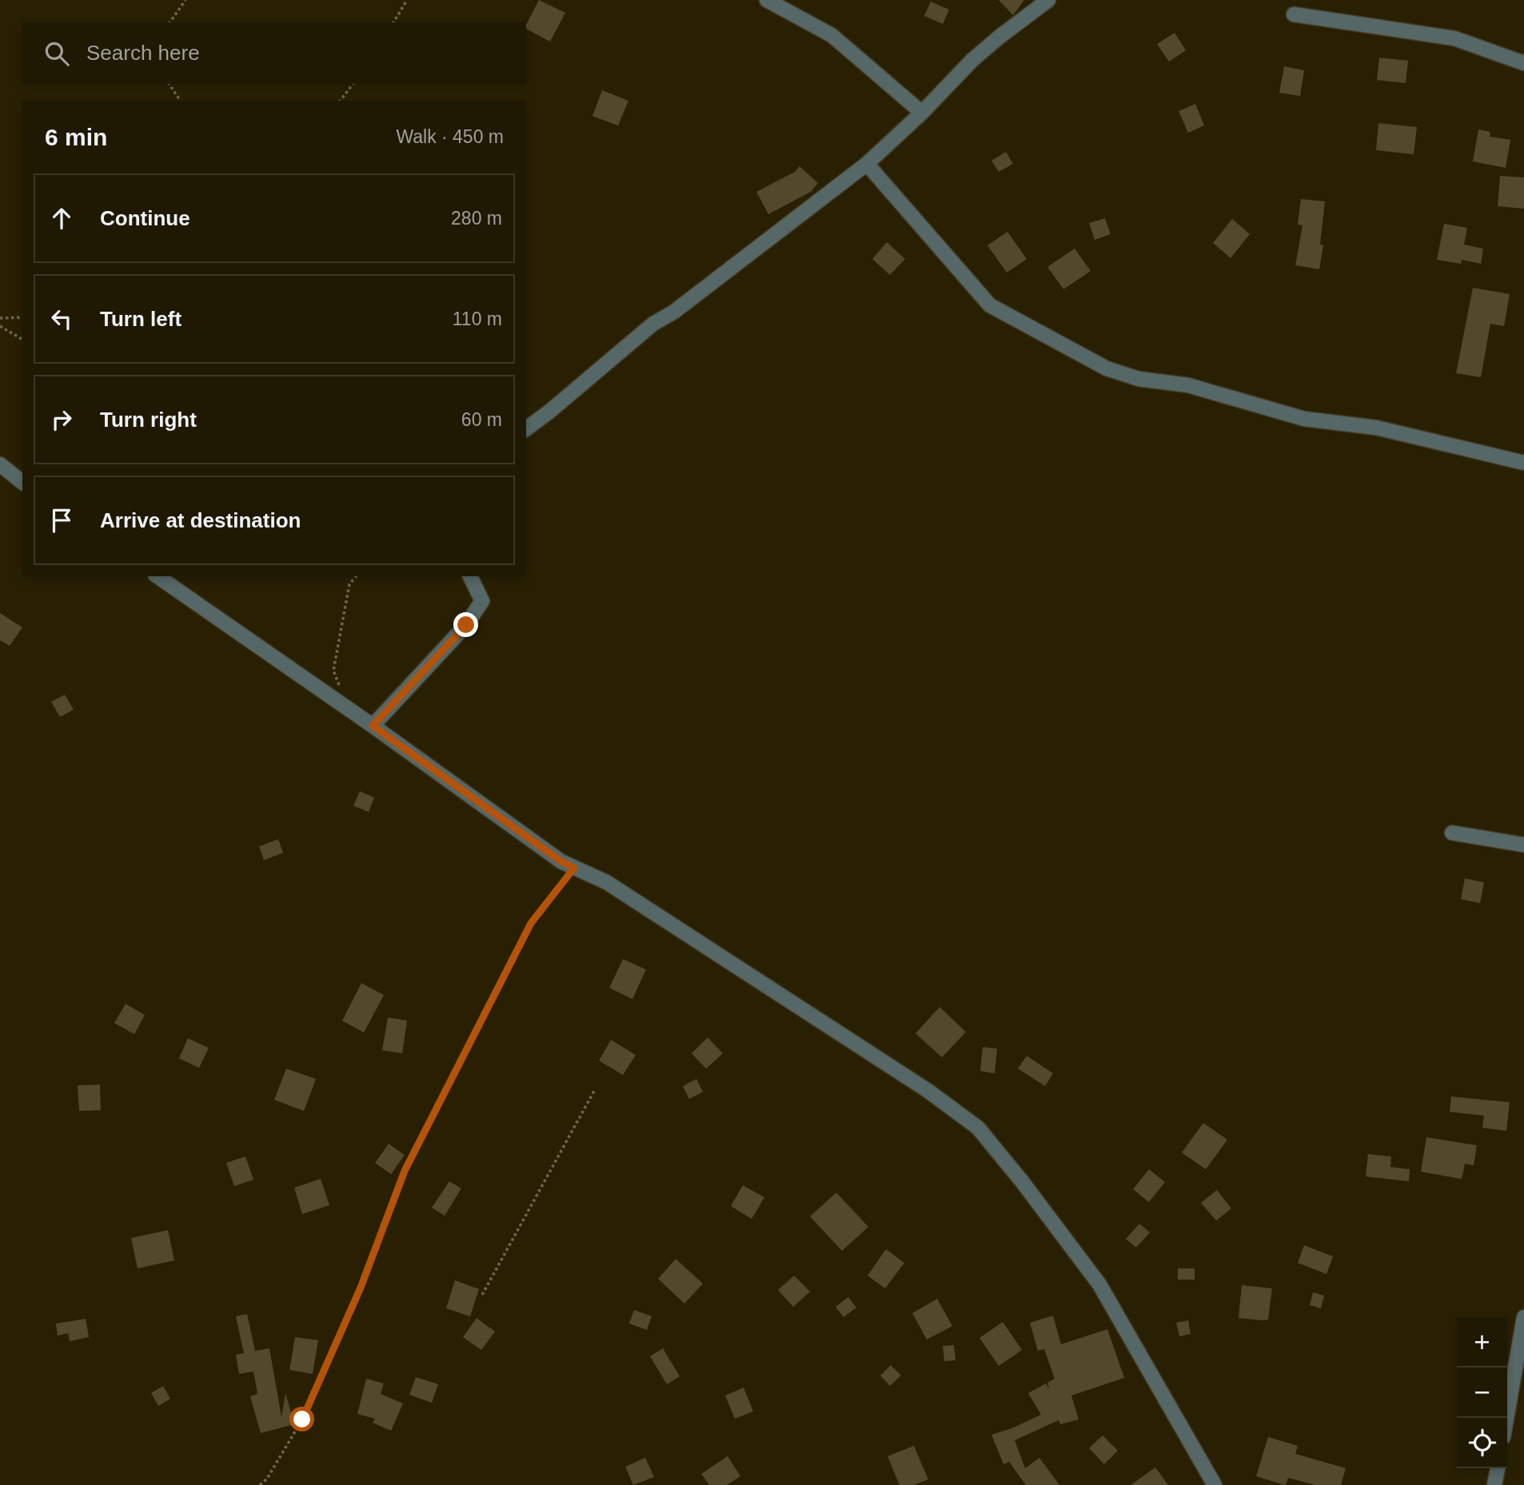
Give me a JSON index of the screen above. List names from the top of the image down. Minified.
{"page":{"search":"Search here","heading":["6 min","Walk · 450 m"],"list":[["Continue","280 m"],["Turn left","110 m"],["Turn right","60 m"],"Arrive at destination"],"map_buttons":["+","−"]}}
